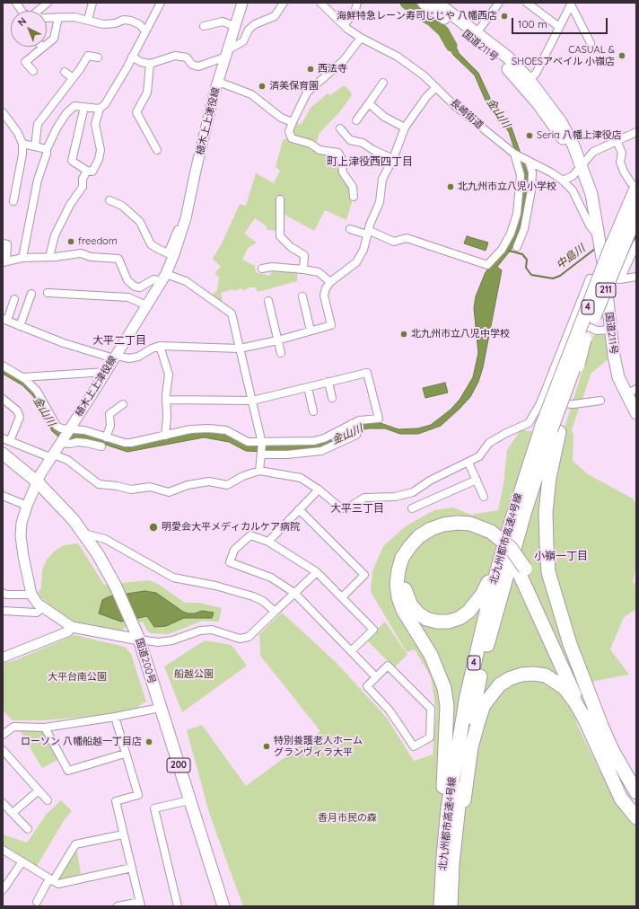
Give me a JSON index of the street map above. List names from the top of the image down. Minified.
{"streets":{"highway":["国道211号","211","4","北九州都市高速4号線","国道200号","200"],"main road":["植木上上津役線"],"street":["長崎街道"]},"crossings":[["国道211号","長崎街道"],["植木上上津役線","国道200号"]],"districts":["町上津役西四丁目","大平二丁目","大平三丁目","小嶺一丁目"],"water":["金山川","中島川"],"parks":["船越公園","大平台南公園","香月市民の森"],"places":["海鮮特急レーン寿司じじや 八幡西店","CASUAL & SHOESアベイル 小嶺店","西法寺","済美保育園","Seria 八幡上津役店","北九州市立八児小学校","freedom","北九州市立八児中学校","明愛会大平メディカルケア病院","ローソン 八幡船越一丁目店","特別養護老人ホーム グランヴィラ大平"],"scale_bar":"100 m","north":"top left"}
